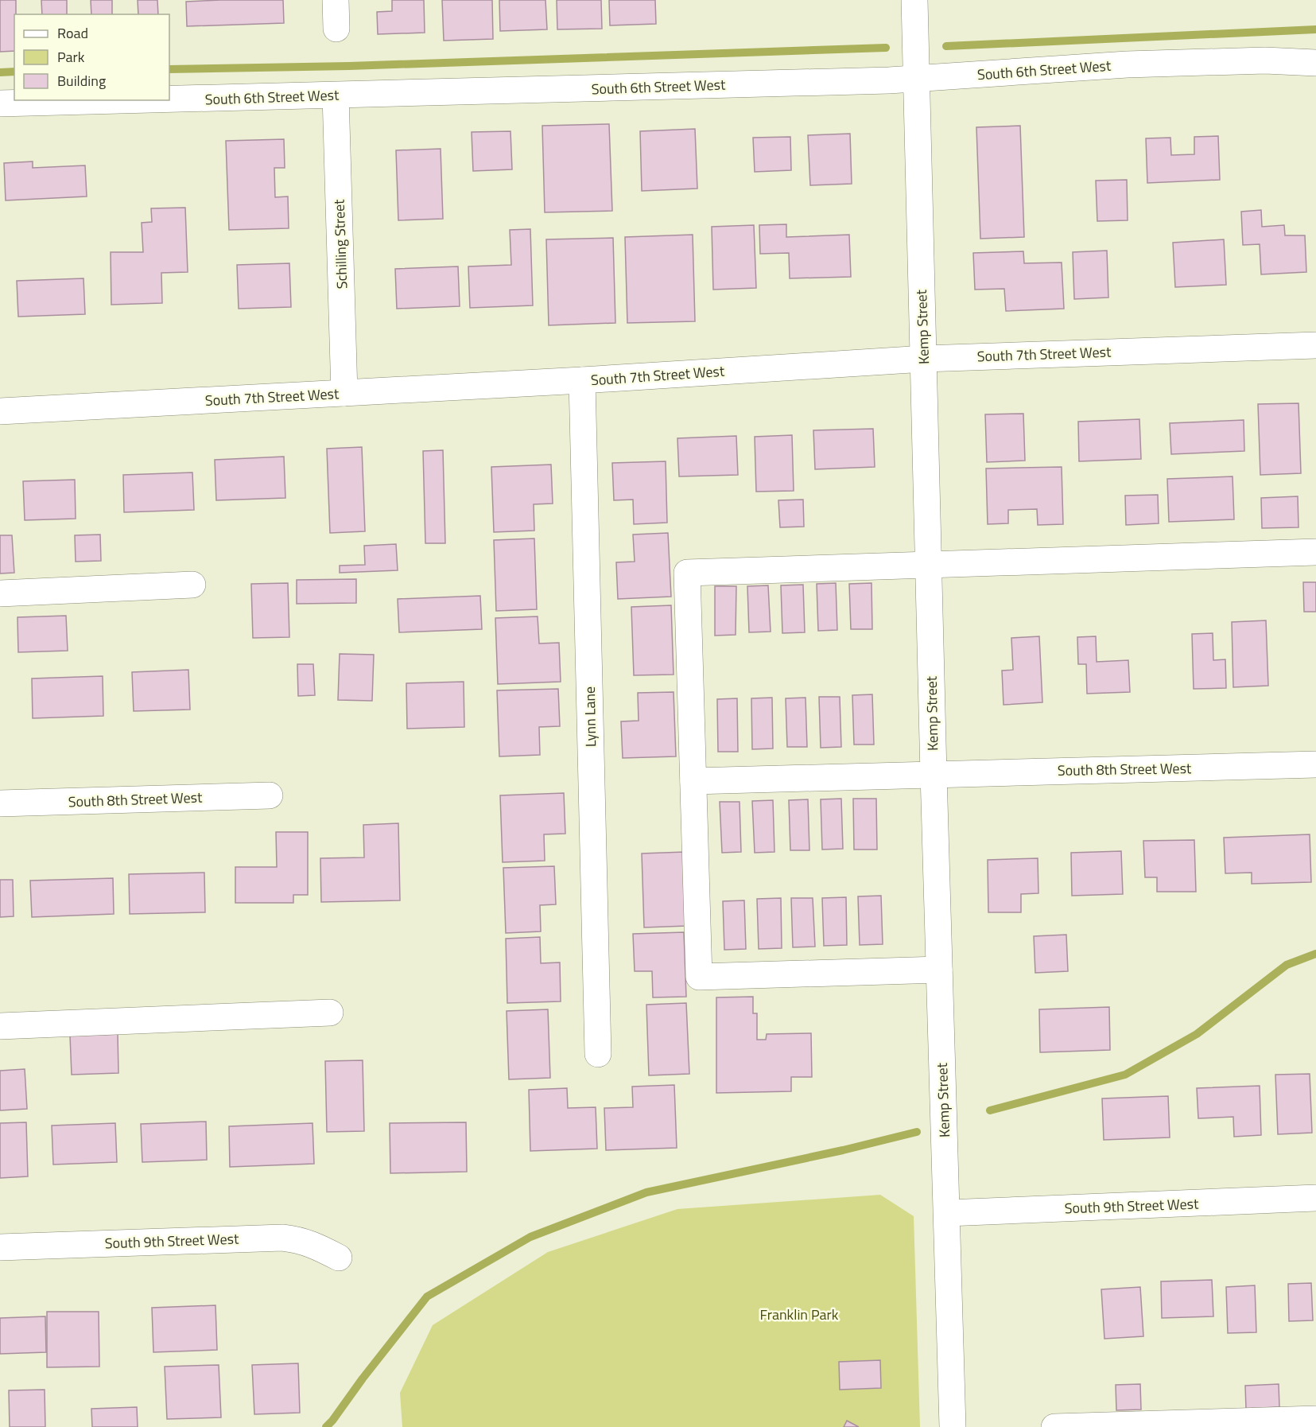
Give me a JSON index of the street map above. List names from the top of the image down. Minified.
{"streets":{"street":["South 6th Street West","Schilling Street","Kemp Street","South 7th Street West","Lynn Lane","South 8th Street West","South 9th Street West"]},"crossings":[["South 6th Street West","Schilling Street"],["South 6th Street West","Kemp Street"],["Schilling Street","South 7th Street West"],["Kemp Street","South 7th Street West"],["Kemp Street","South 8th Street West"],["Kemp Street","South 9th Street West"],["South 7th Street West","Lynn Lane"]],"parks":["Franklin Park"],"legend":["Road","Park","Building"]}
